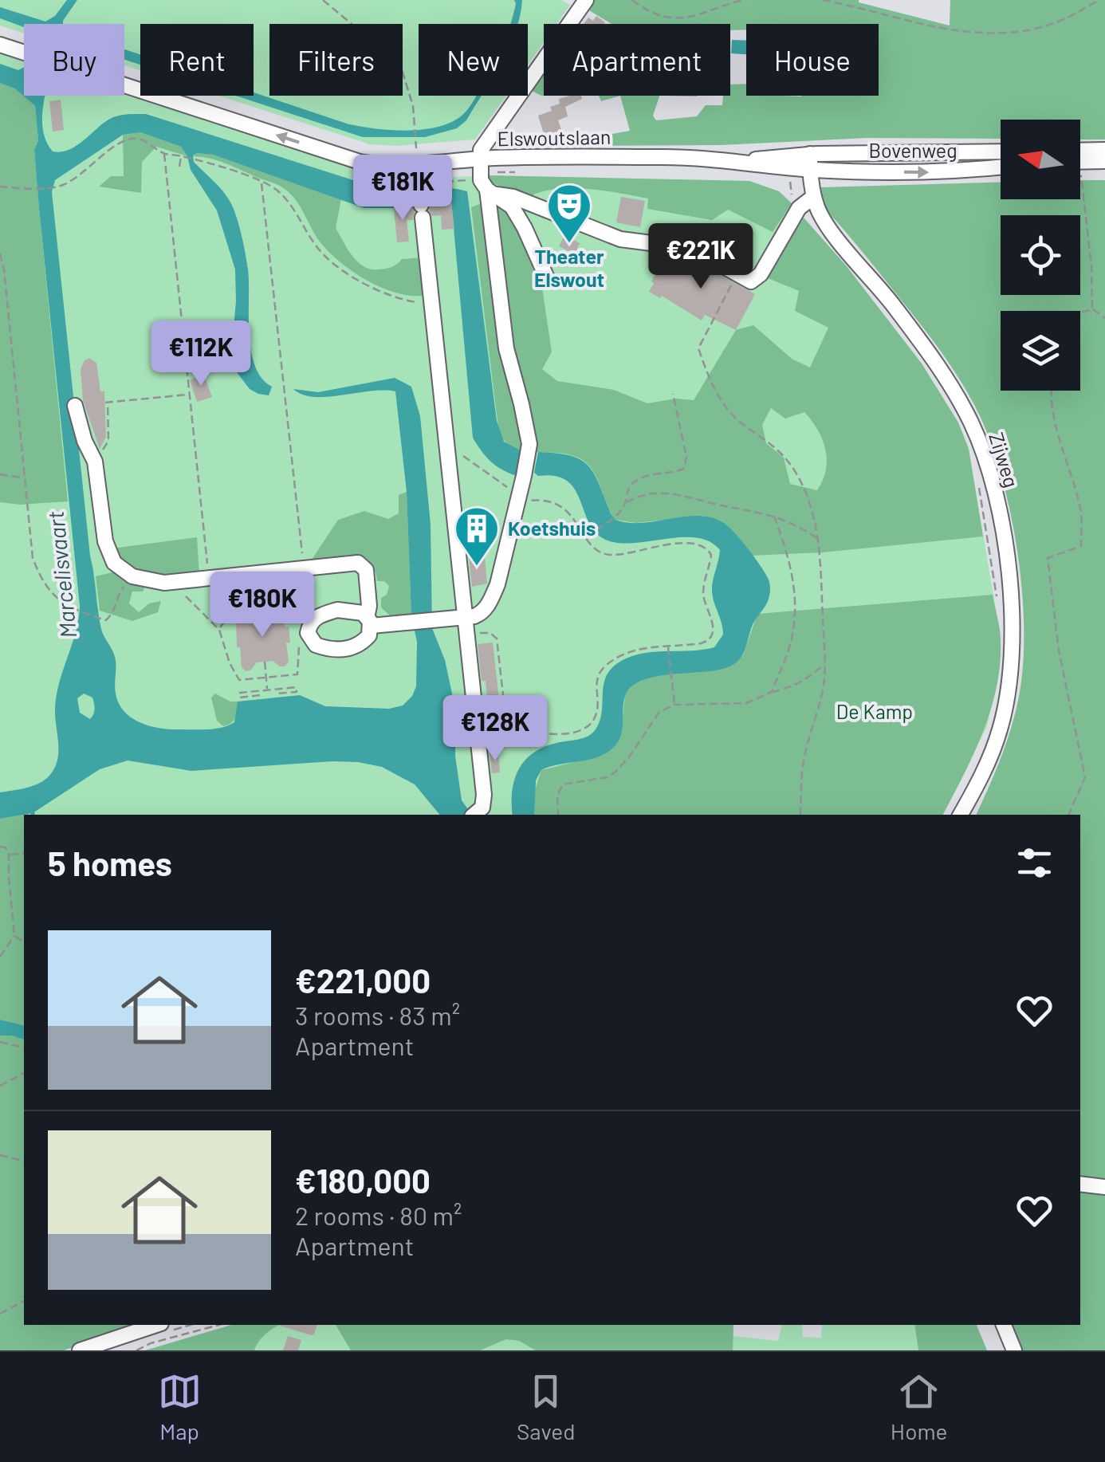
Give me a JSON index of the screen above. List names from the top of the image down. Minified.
{"streets":{"street":["Elswoutslaan","Bovenweg","Zijweg"]},"crossings":[["Elswoutslaan","Bovenweg"],["Elswoutslaan","Zijweg"],["Bovenweg","Zijweg"]],"one_way":["Elswoutslaan"],"water":["Marcelisvaart"],"parks":["De Kamp"],"places":{"theatre":["Theater Elswout"],"building":["Koetshuis"]},"north":"left","page":{"chip":["Buy","Rent","Filters","New","Apartment","House"],"price":["€181K","€221K","€112K","€180K","€128K"],"heading":"5 homes","list":[{"name":"€221,000","note":"3 rooms · 83 m² · Apartment"},{"name":"€180,000","note":"2 rooms · 80 m² · Apartment"}],"tabs":["Map","Saved","Home"]}}
